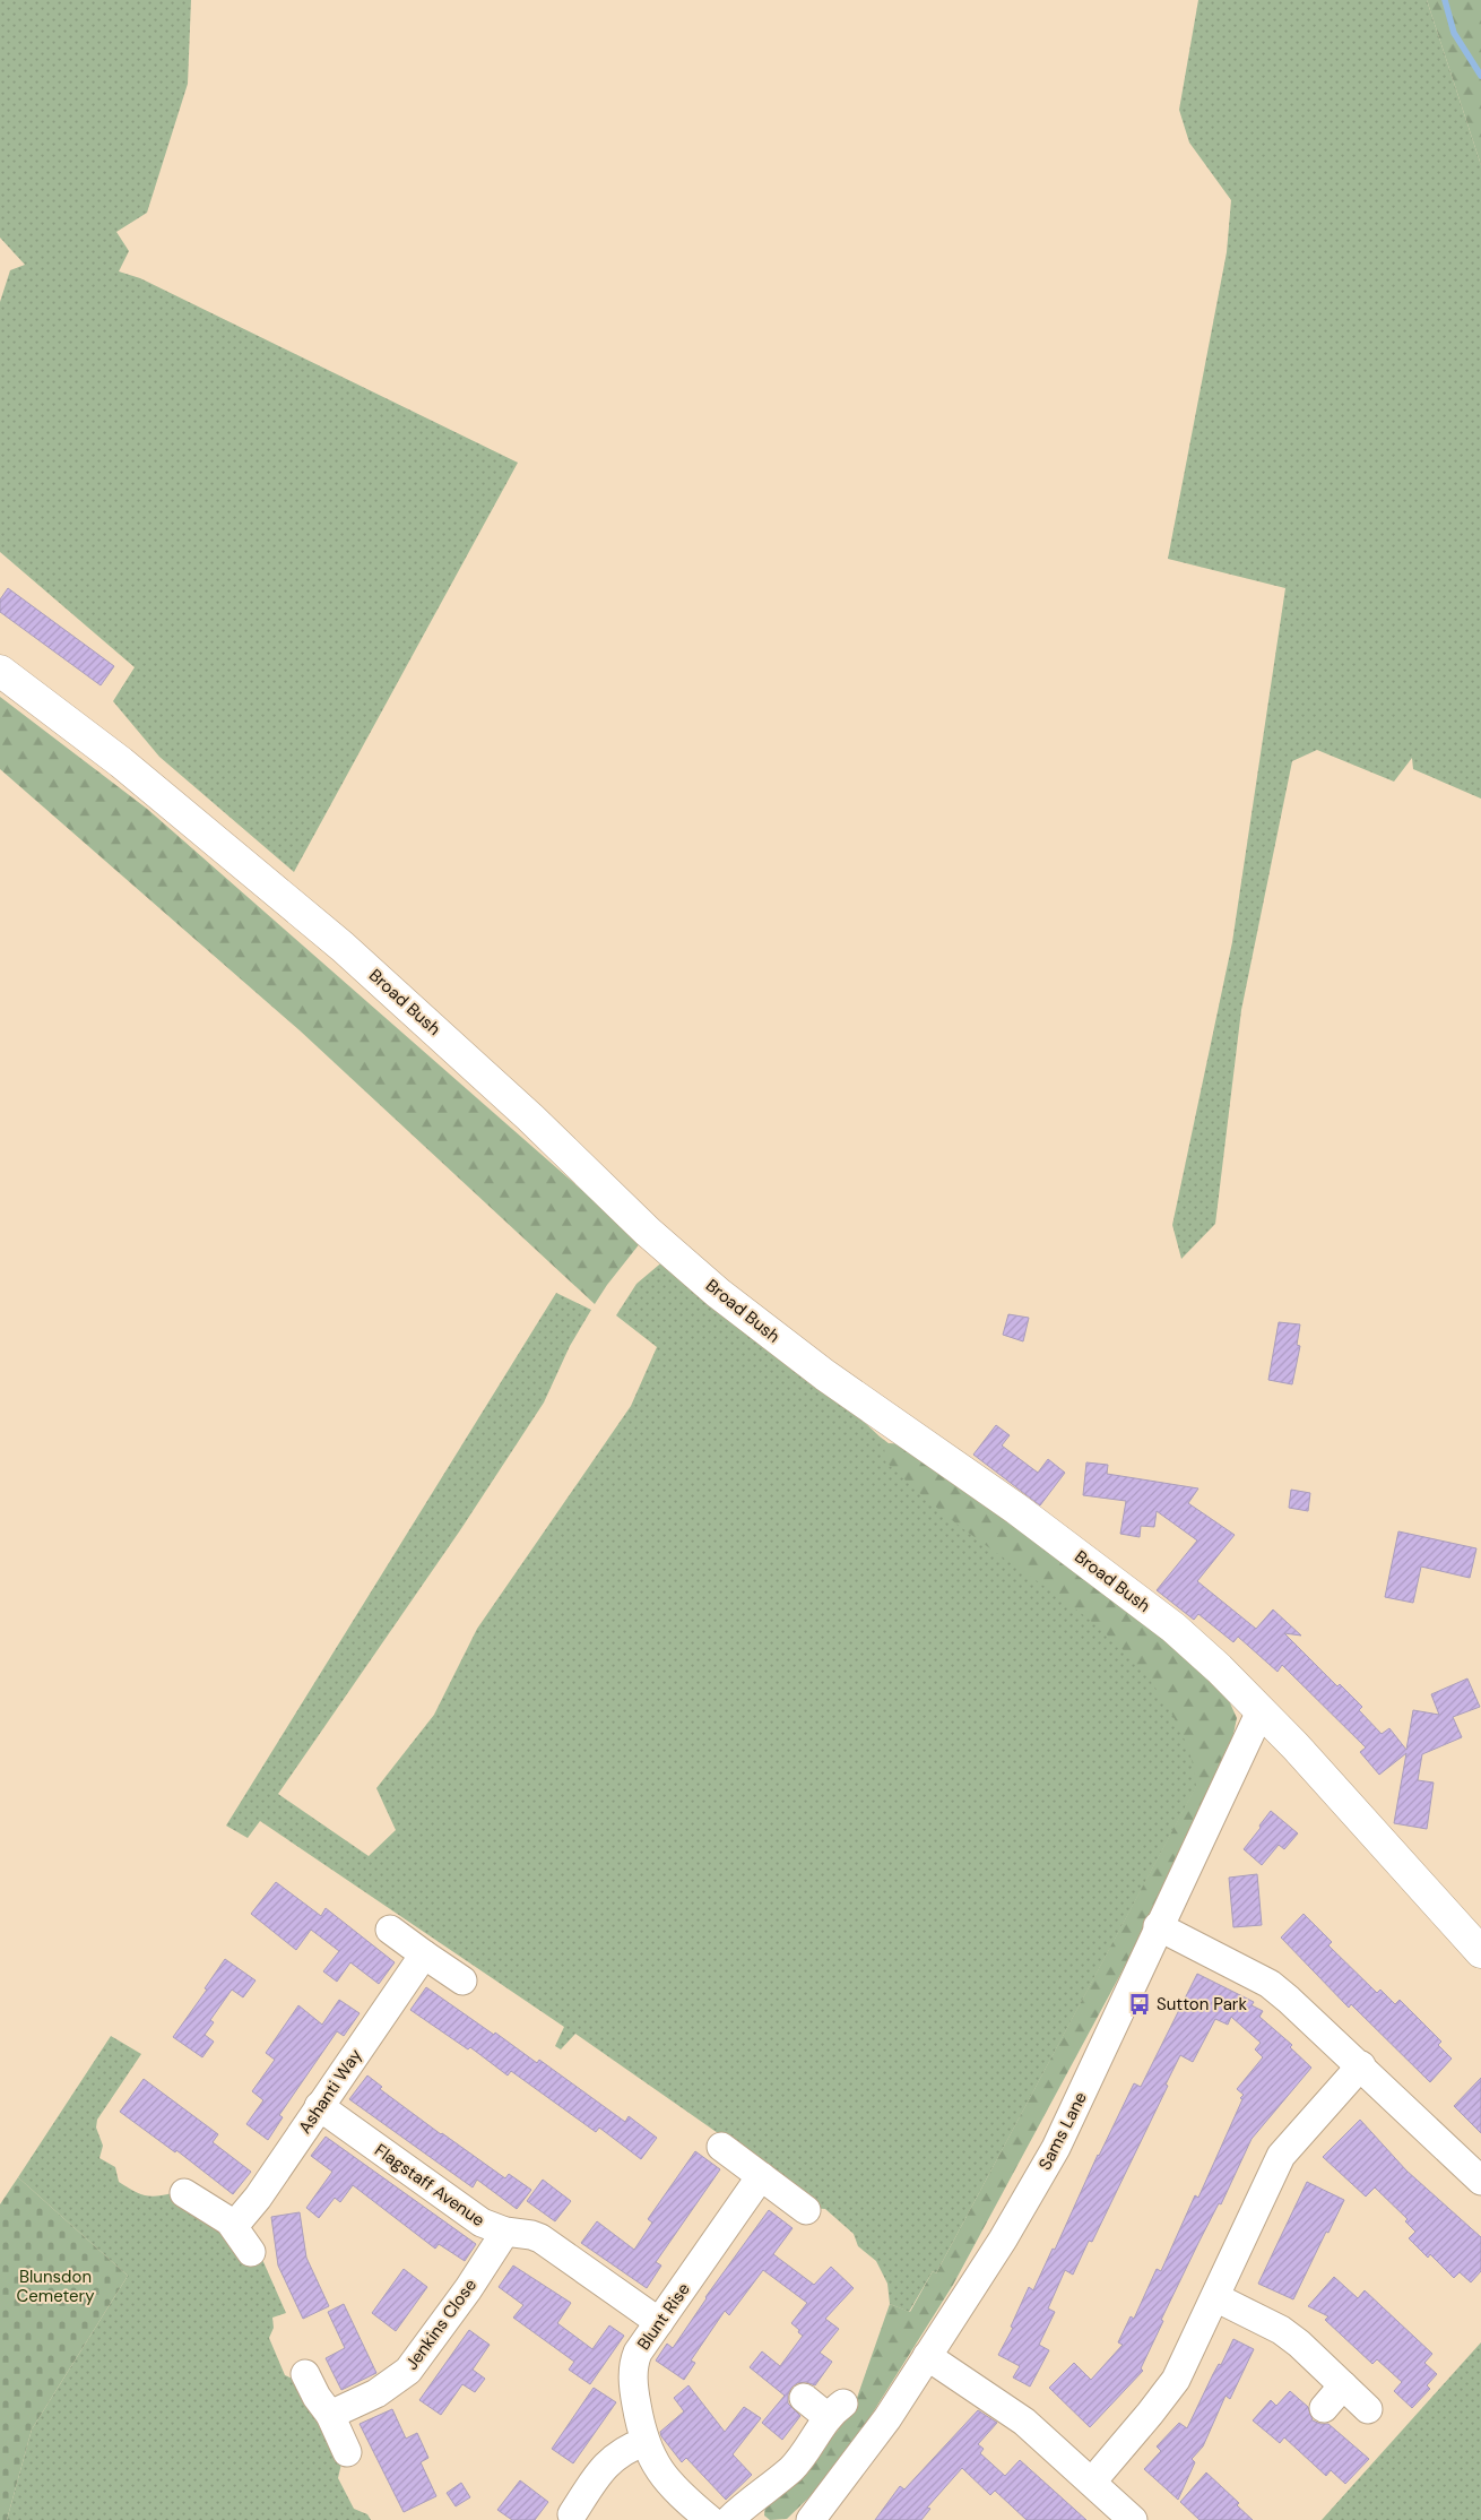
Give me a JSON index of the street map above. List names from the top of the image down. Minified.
{"streets":{"main road":["Broad Bush"],"street":["Ashanti Way","Sams Lane","Flagstaff Avenue","Blunt Rise","Jenkins Close"]},"crossings":[["Broad Bush","Sams Lane"],["Ashanti Way","Flagstaff Avenue"],["Flagstaff Avenue","Blunt Rise"],["Flagstaff Avenue","Jenkins Close"]],"parks":["Blunsdon Cemetery"],"places":{"bus stop":["Sutton Park"]}}
